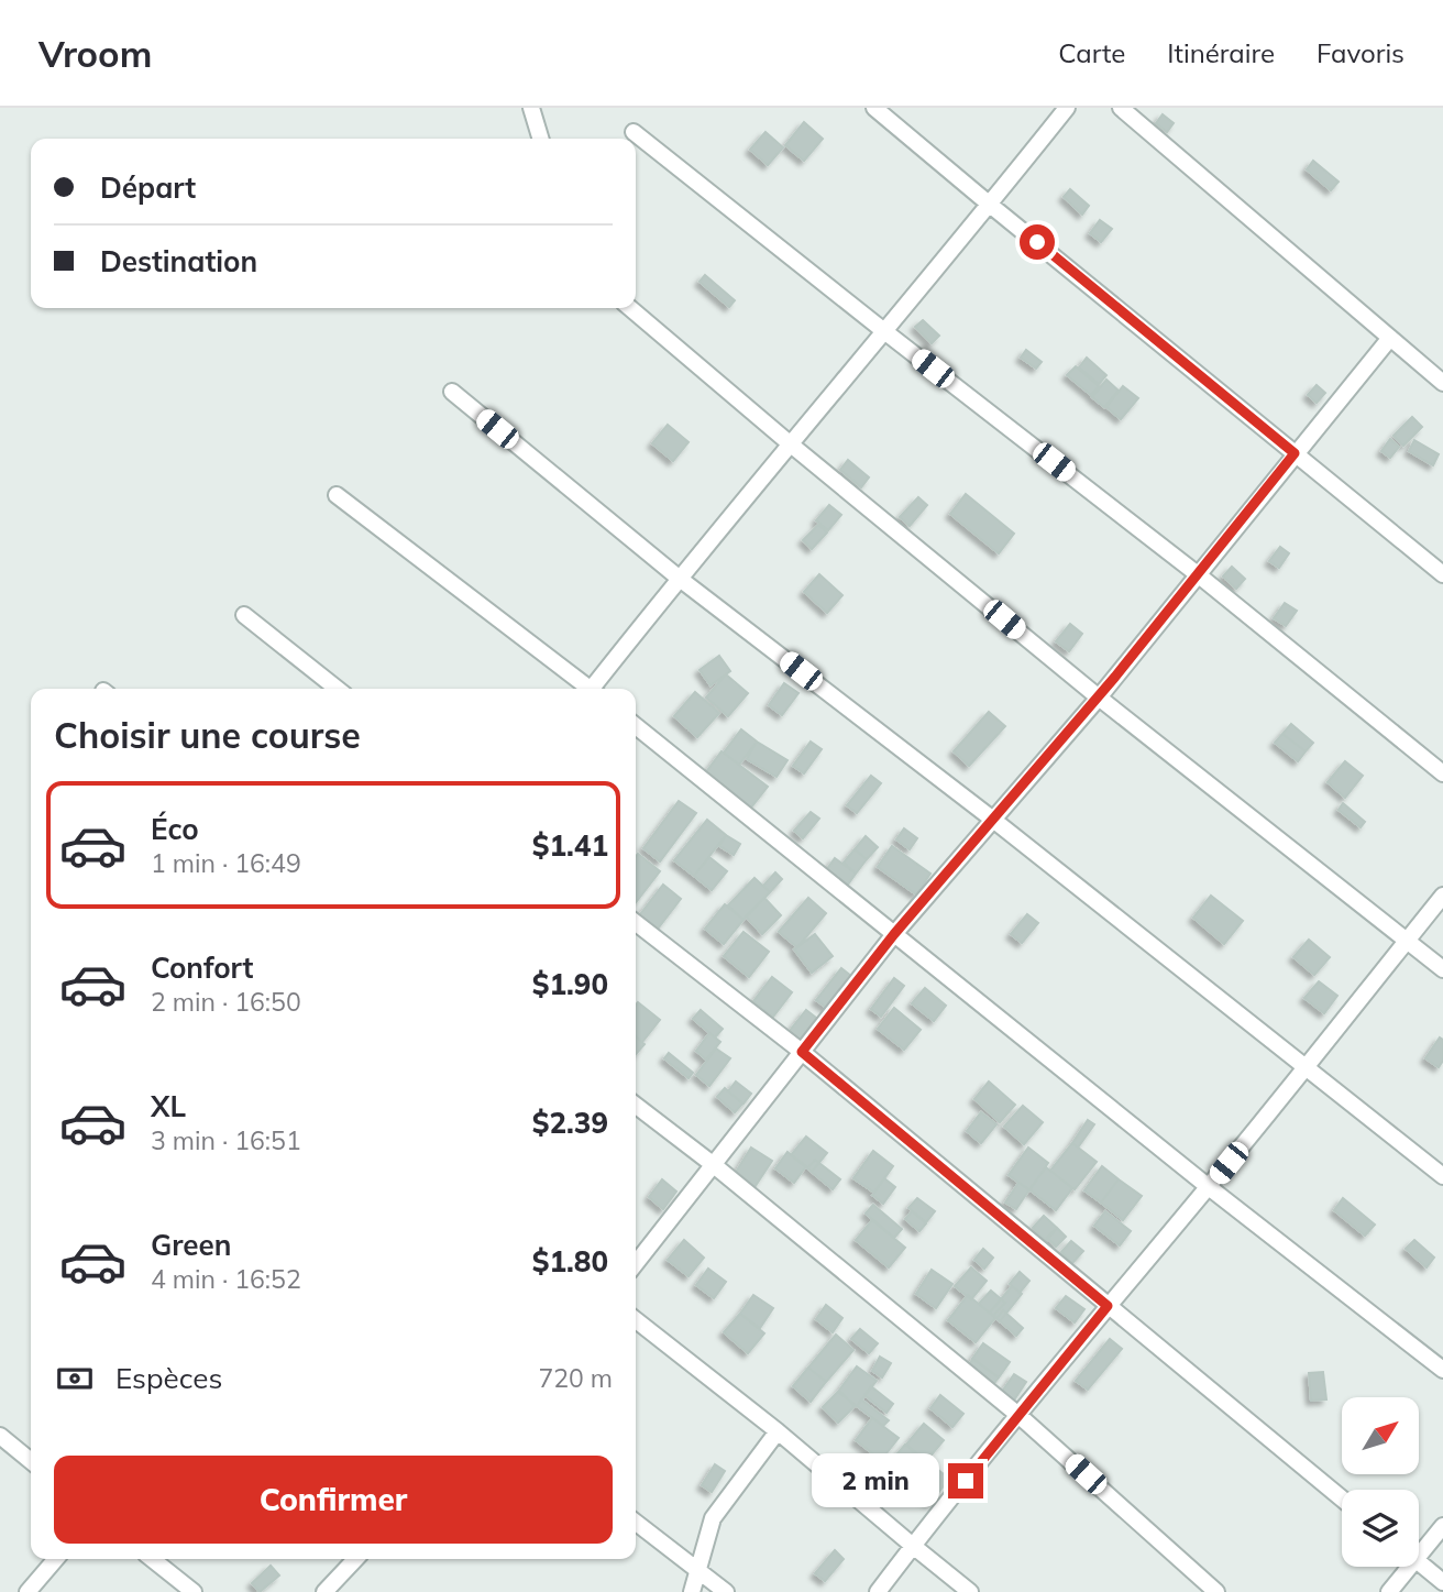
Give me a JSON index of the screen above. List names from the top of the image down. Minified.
{"north":"top right","page":{"header":"Vroom","nav":["Carte","Itinéraire","Favoris"],"banner":["Départ","Destination"],"heading":"Choisir une course","list":[{"name":"Éco","note":"1 min · 16:49","value":"$1.41"},{"name":"Confort","note":"2 min · 16:50","value":"$1.90"},{"name":"XL","note":"3 min · 16:51","value":"$2.39"},{"name":"Green","note":"4 min · 16:52","value":"$1.80"}],"pay":["Espèces","720 m"],"buttons":"Confirmer","bubble":"2 min"}}
